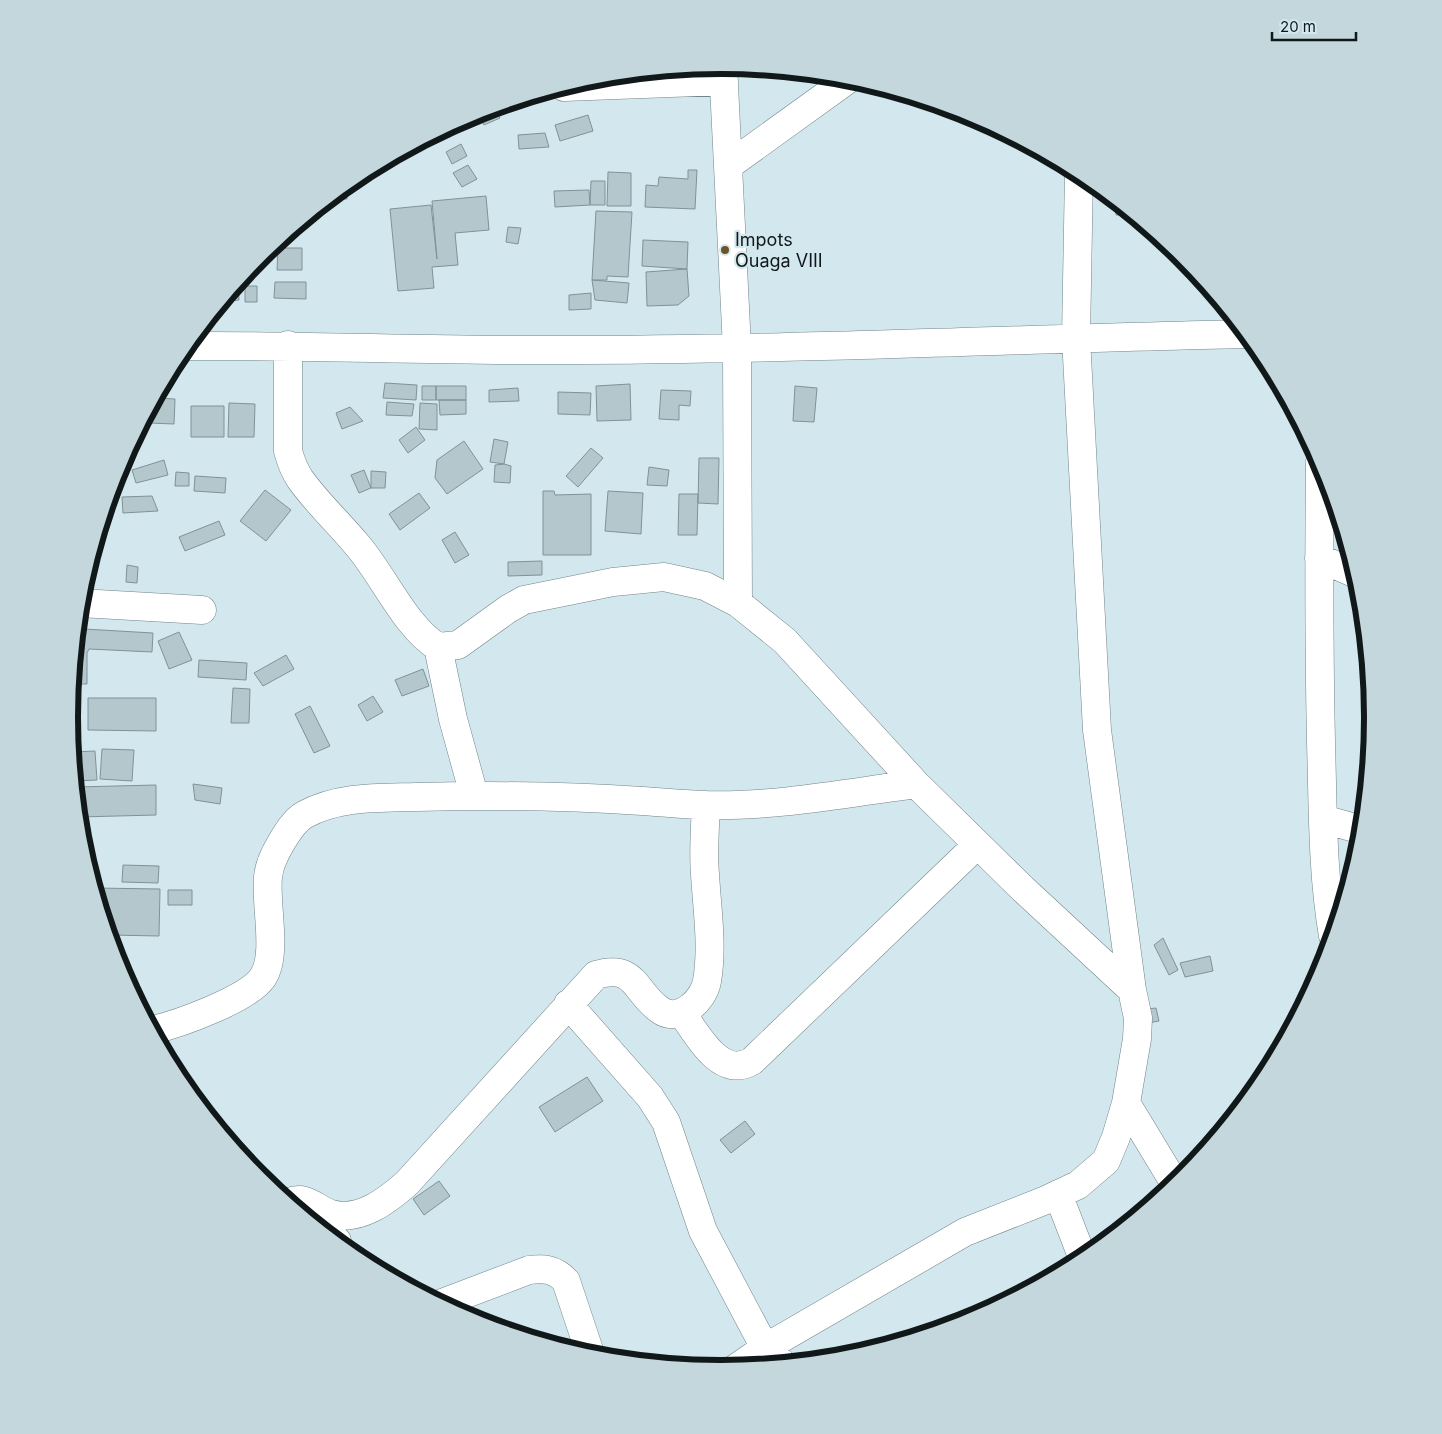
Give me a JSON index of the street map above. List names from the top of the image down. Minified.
{"places":["Impots Ouaga VIII"],"scale_bar":"20 m"}
